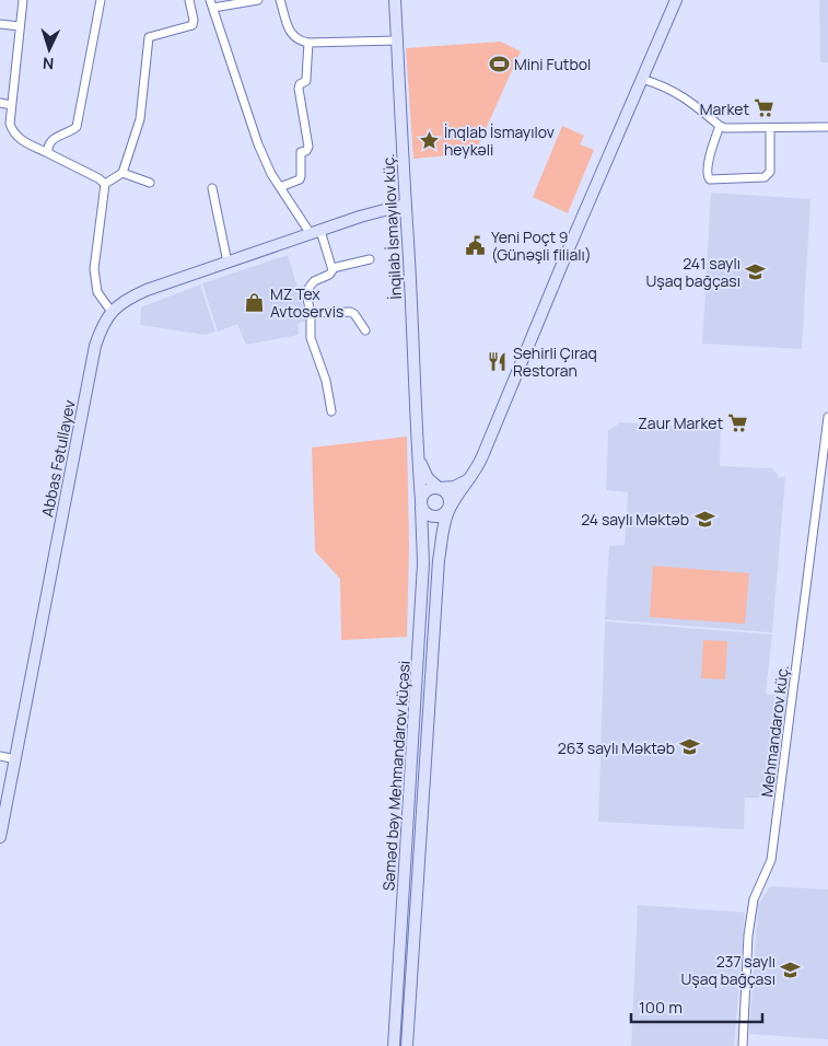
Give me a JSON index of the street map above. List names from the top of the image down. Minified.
{"streets":{"main road":["İnqilab İsmayılov küç.","Abbas Fətullayev","Səməd bəy Mehmandarov küçəsi"],"street":["Mehmandarov küç."]},"crossings":[["İnqilab İsmayılov küç.","Səməd bəy Mehmandarov küçəsi"]],"places":{"sports":["Mini Futbol"],"supermarket":["Market","Zaur Market"],"place":["İnqlab İsmayılov heykəli"],"public building":["Yeni Poçt 9 (Günəşli filialı)"],"school or university":["241 saylı Uşaq bağçası","24 saylı Məktəb","263 saylı Məktəb","237 saylı Uşaq bağçası"],"shop":["MZ Tex Avtoservis"],"restaurant":["Sehirli Çıraq Restoran"]},"scale_bar":"100 m","north":"bottom"}
